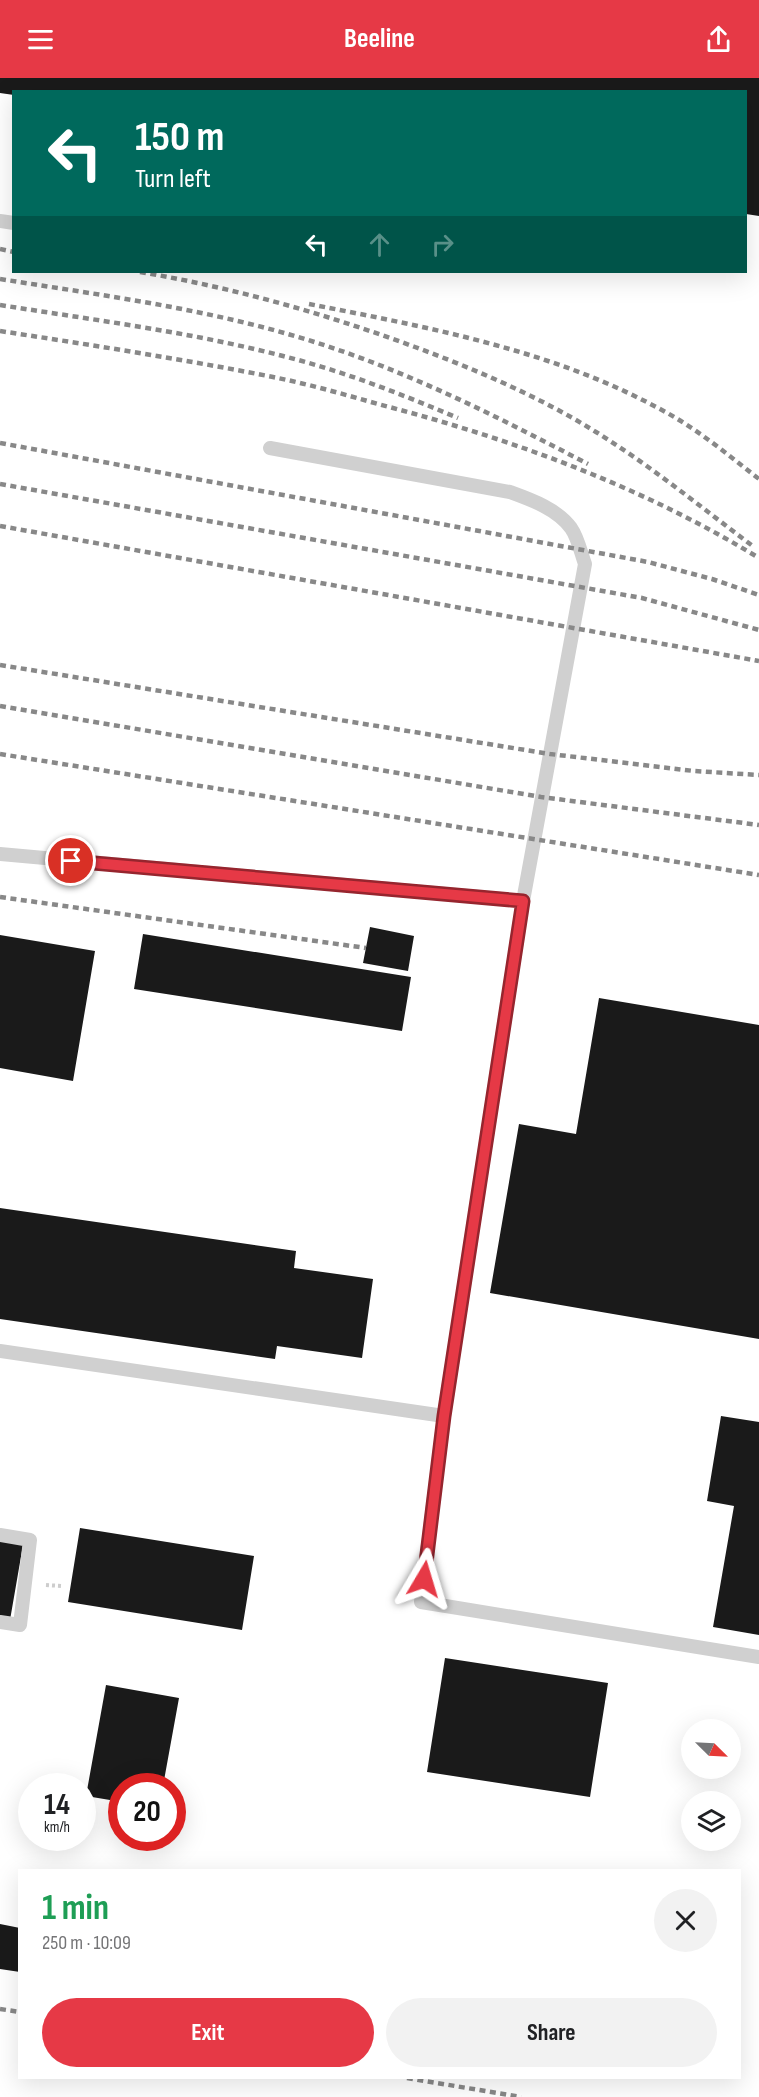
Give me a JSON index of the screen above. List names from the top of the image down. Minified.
{"north":"bottom right","page":{"header":"Beeline","turn":["150 m","Turn left"],"speed":"14 km/h","limit":"20","heading":["1 min","250 m · 10:09"],"buttons":["Exit","Share"]}}
